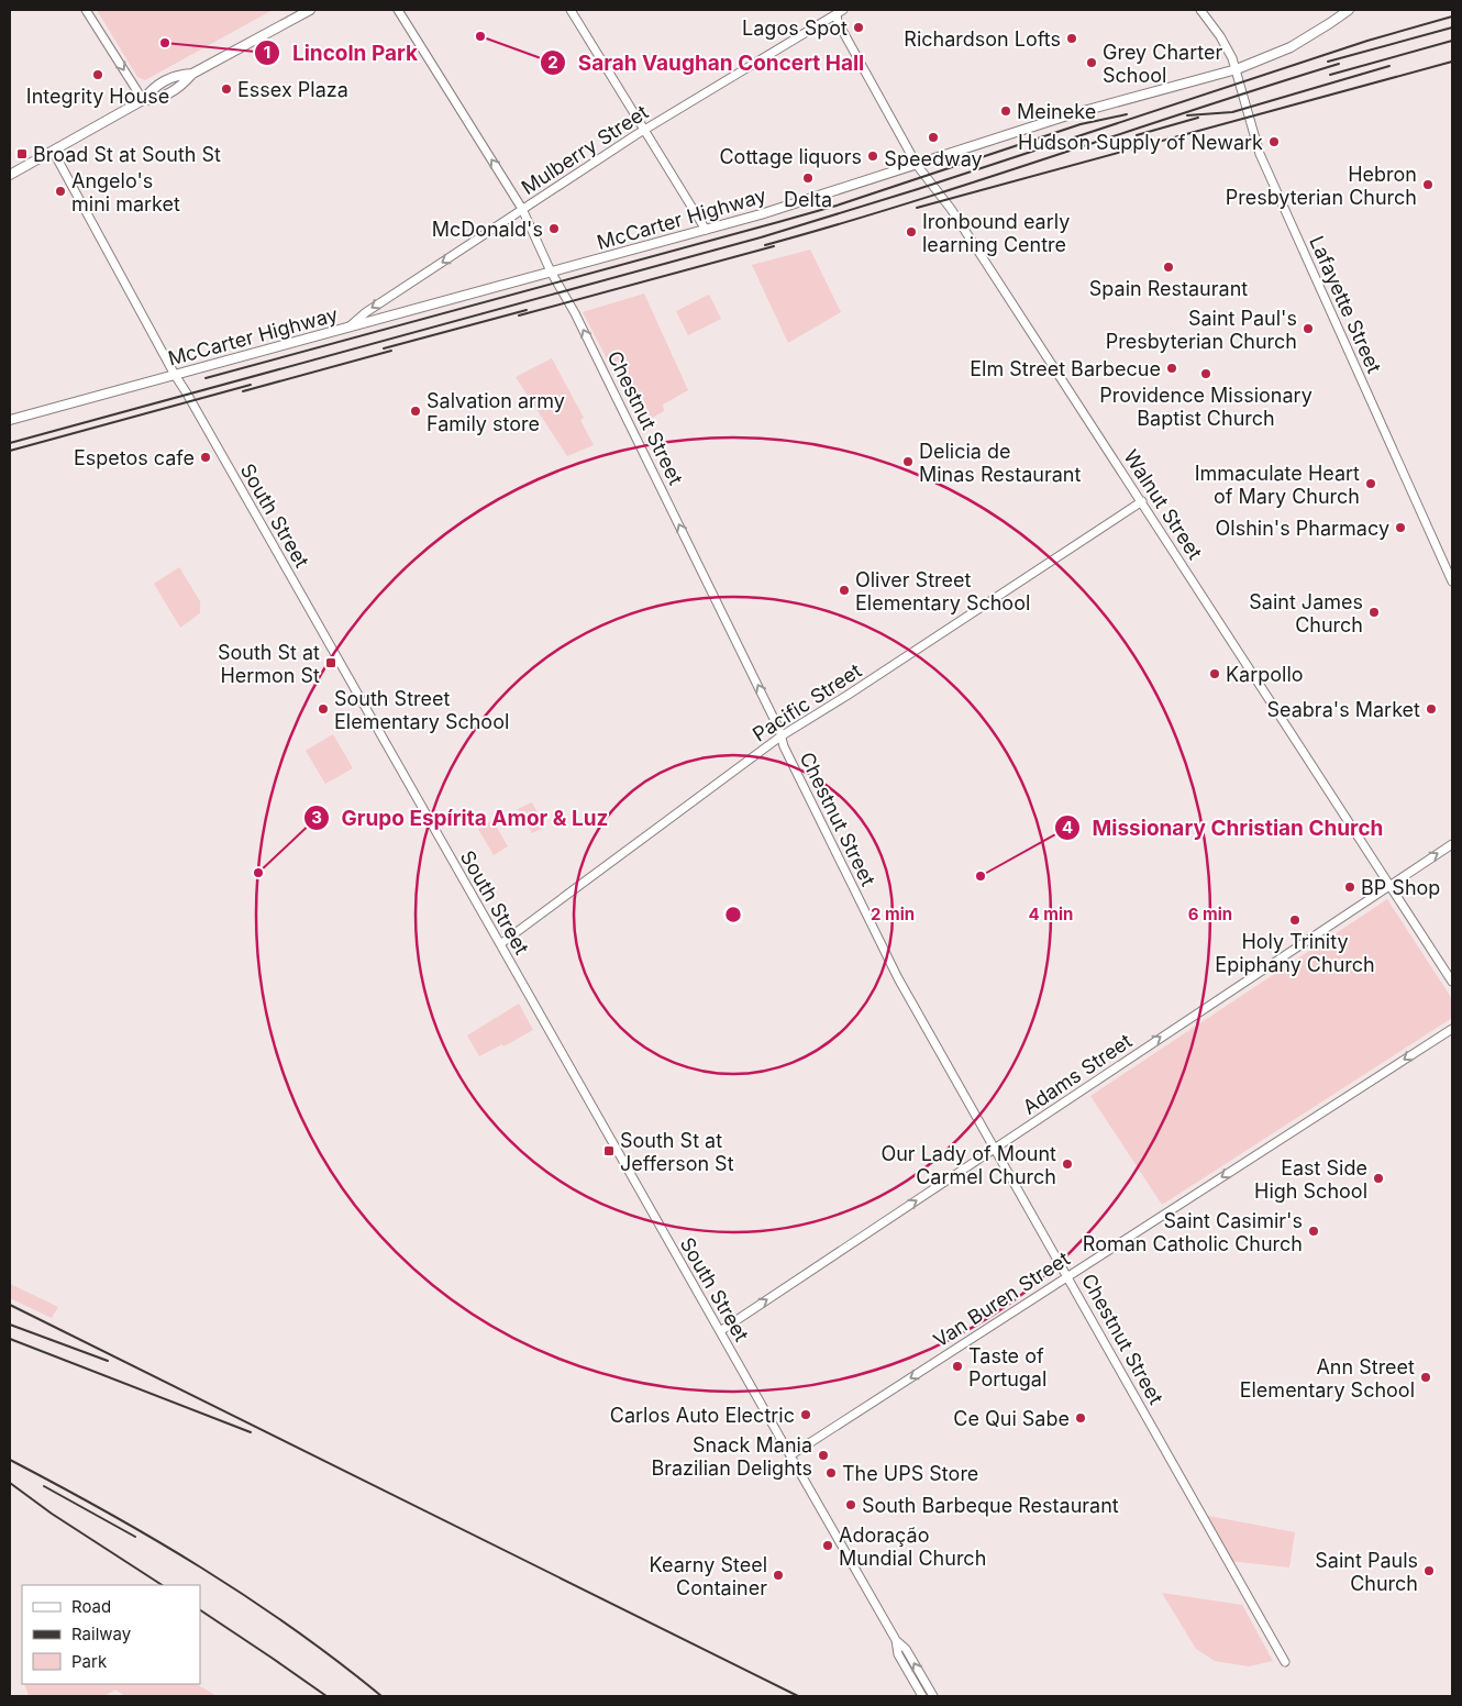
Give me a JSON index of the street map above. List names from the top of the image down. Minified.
{"streets":{"main road":["McCarter Highway"],"street":["Mulberry Street","Lafayette Street","Chestnut Street","Walnut Street","South Street","Pacific Street","Adams Street","Van Buren Street"]},"crossings":[["Mulberry Street","McCarter Highway"],["Mulberry Street","Chestnut Street"],["Mulberry Street","Walnut Street"],["McCarter Highway","Lafayette Street"],["McCarter Highway","Chestnut Street"],["McCarter Highway","Walnut Street"],["McCarter Highway","South Street"],["Chestnut Street","Pacific Street"],["Chestnut Street","Adams Street"],["Chestnut Street","Van Buren Street"],["Walnut Street","Pacific Street"],["Walnut Street","Adams Street"],["South Street","Pacific Street"],["South Street","Adams Street"],["South Street","Van Buren Street"]],"one_way":["Mulberry Street","Chestnut Street","Adams Street","Van Buren Street"],"places":{"other":["Lagos Spot","Sarah Vaughan Concert Hall","Richardson Lofts","Lincoln Park","Grey Charter School","Integrity House","Essex Plaza","Meineke","Speedway","Hudson Supply of Newark","Cottage liquors","Delta","Hebron Presbyterian Church","Angelo's mini market","McDonald's","Ironbound early learning Centre","Spain Restaurant","Saint Paul's Presbyterian Church","Elm Street Barbecue","Providence Missionary Baptist Church","Salvation army Family store","Espetos cafe","Delicia de Minas Restaurant","Immaculate Heart of Mary Church","Olshin's Pharmacy","Oliver Street Elementary School","Saint James Church","Karpollo","South Street Elementary School","Seabra's Market","Grupo Espírita Amor & Luz","Missionary Christian Church","BP Shop","Holy Trinity Epiphany Church","Our Lady of Mount Carmel Church","East Side High School","Saint Casimir's Roman Catholic Church","Taste of Portugal","Ann Street Elementary School","Carlos Auto Electric","Ce Qui Sabe","Snack Mania Brazilian Delights","The UPS Store","South Barbeque Restaurant","Adoração Mundial Church","Saint Pauls Church","Kearny Steel Container"],"transit":["Broad St at South St","South St at Hermon St","South St at Jefferson St"]},"legend":["Road","Railway","Park"],"rings":["2 min","4 min","6 min"]}
